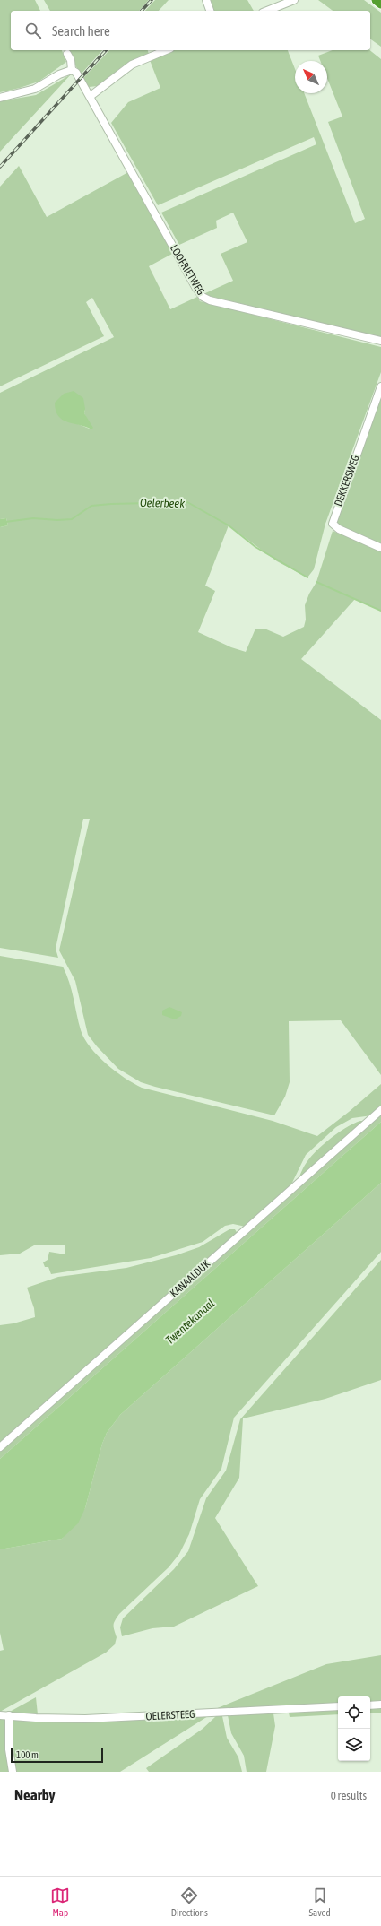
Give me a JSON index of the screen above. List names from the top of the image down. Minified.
{"streets":{"street":["LOOFRIETWEG","DEKKERSWEG","KANAALDIJK","OELERSTEEG"]},"water":["Oelerbeek","Twentekanaal"],"scale_bar":"100 m","north":"top left","page":{"search":"Search here","scale":"100 m","heading":["Nearby","0 results"],"nav":["Map","Directions","Saved"]}}
